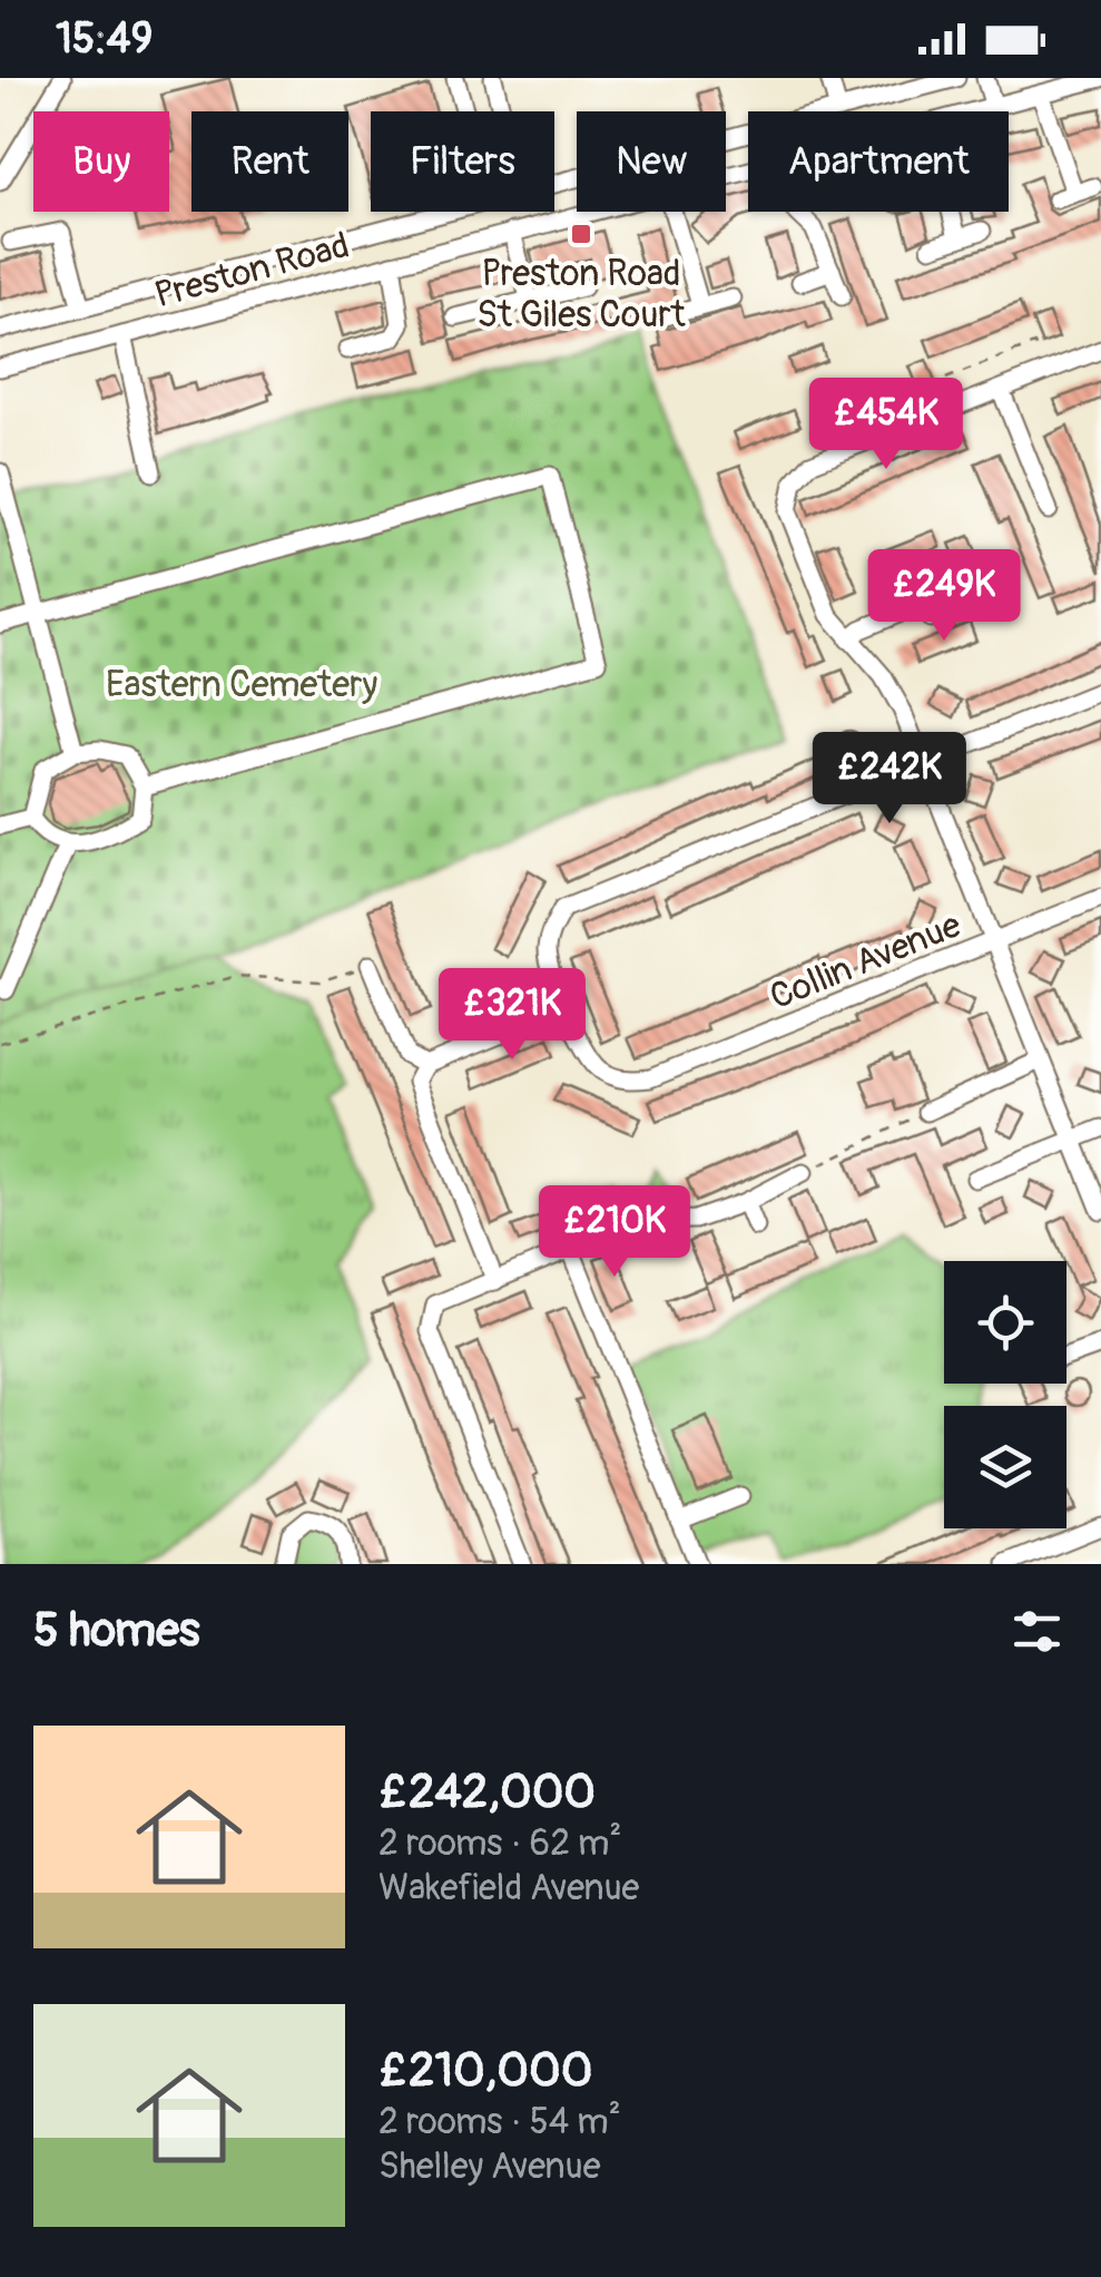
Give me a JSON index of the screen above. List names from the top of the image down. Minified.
{"streets":{"street":["Preston Road","Collin Avenue"]},"parks":["Eastern Cemetery"],"places":{"transit":["Preston Road St Giles Court"]},"page":{"status":"15:49","chip":["Buy","Rent","Filters","New","Apartment"],"price":["£454K","£249K","£242K","£321K","£210K"],"heading":"5 homes","list":[{"name":"£242,000","note":"2 rooms · 62 m² · Wakefield Avenue"},{"name":"£210,000","note":"2 rooms · 54 m² · Shelley Avenue"}]}}
